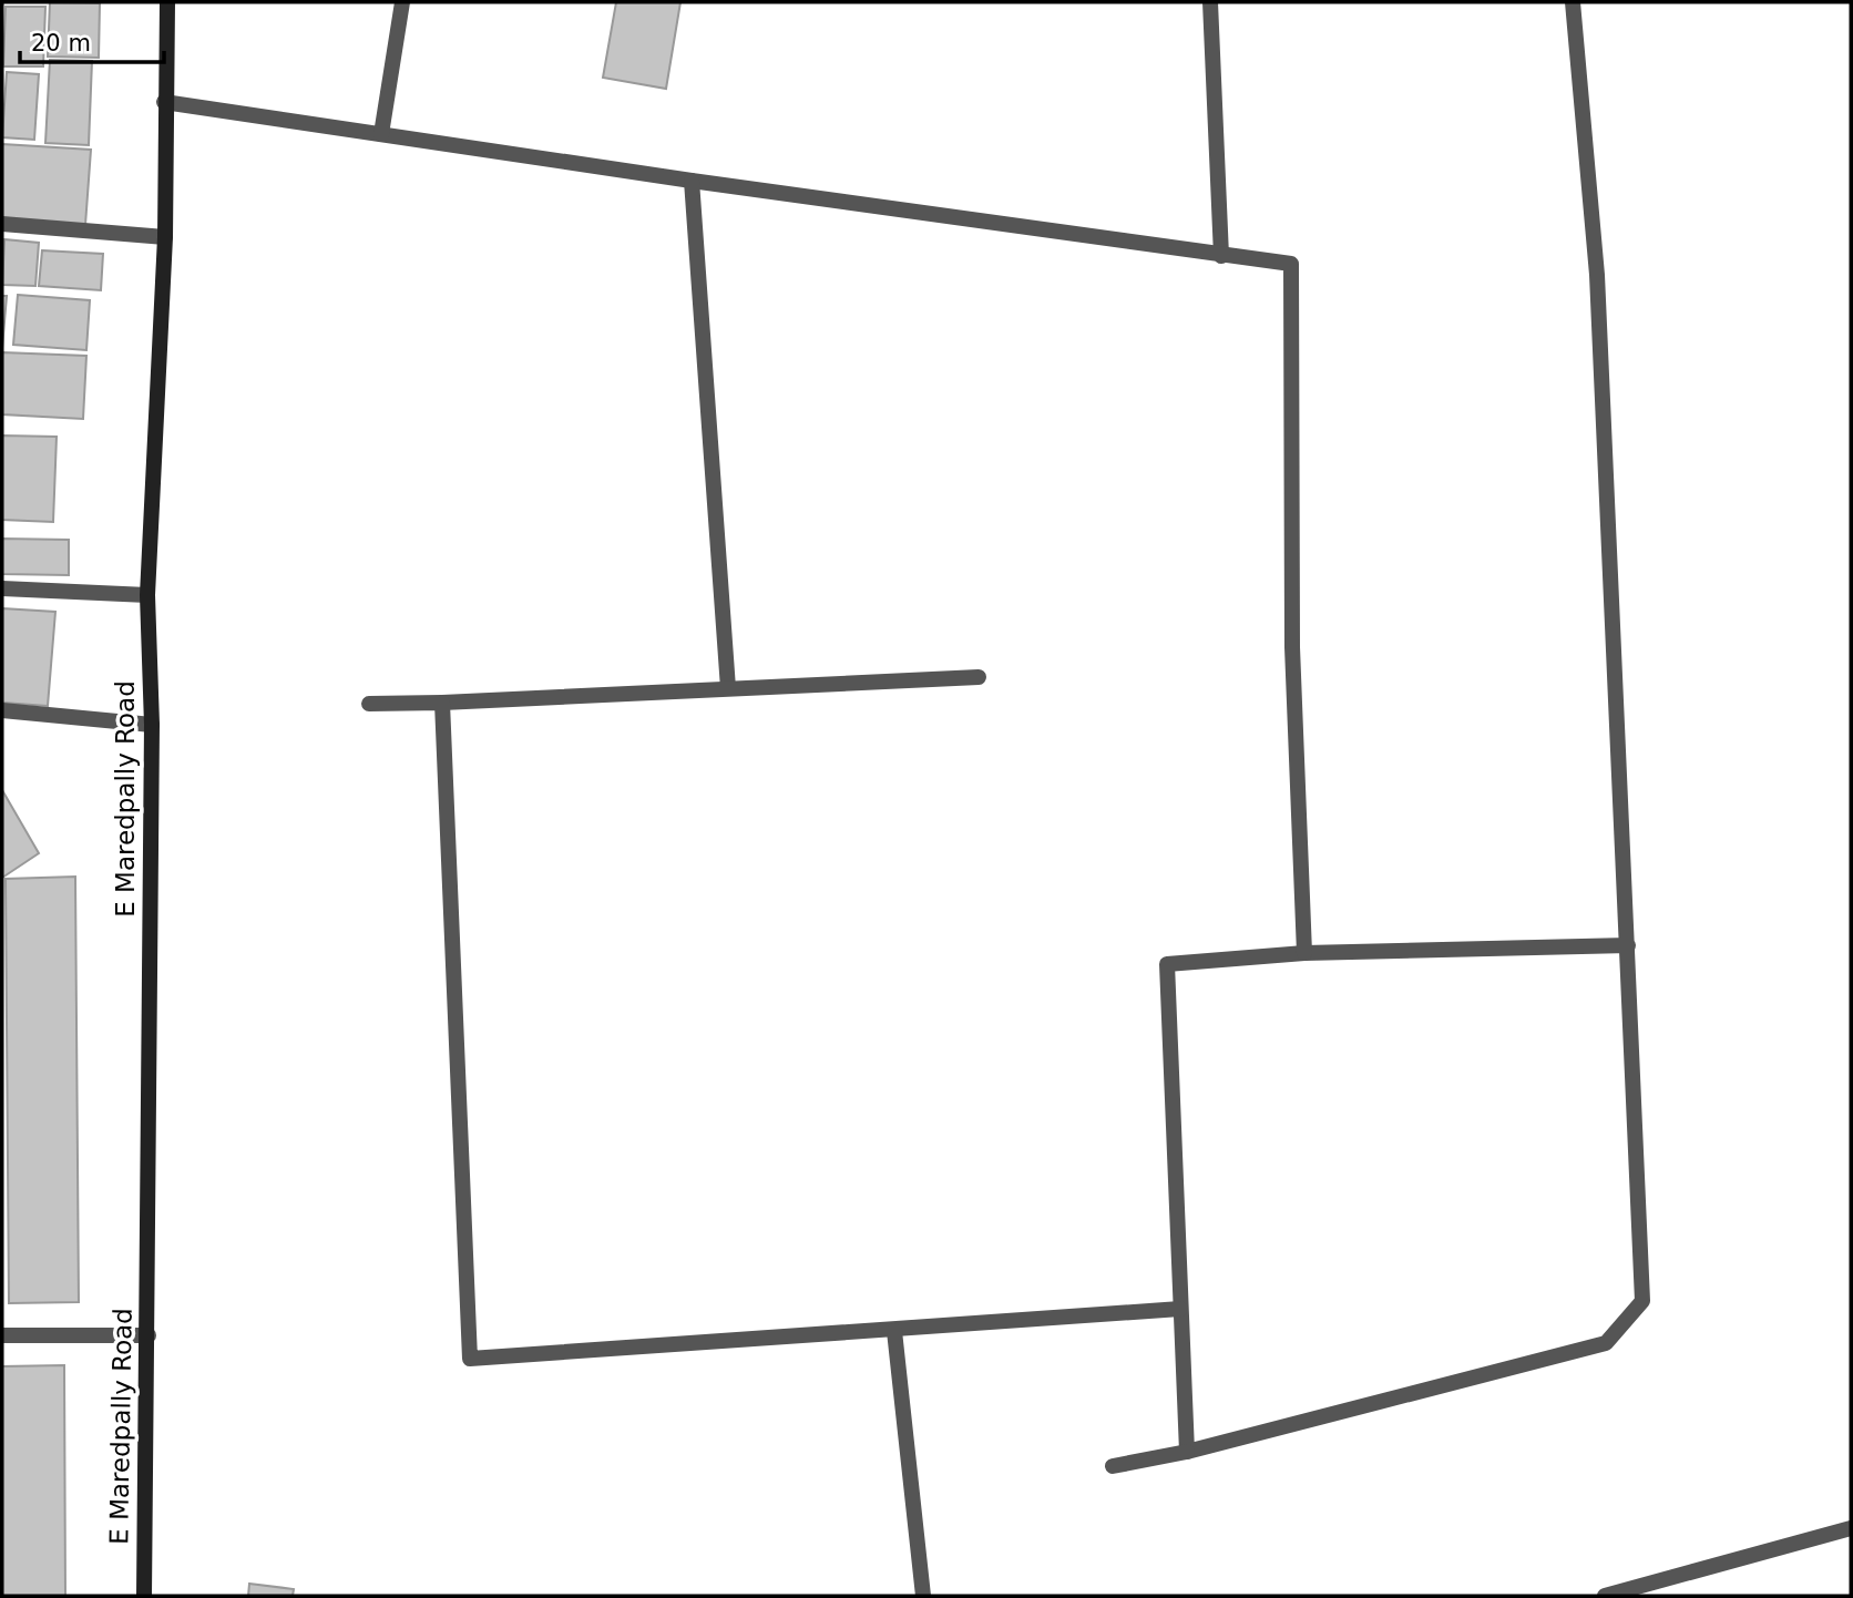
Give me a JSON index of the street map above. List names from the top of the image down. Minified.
{"streets":{"main road":["E Maredpally Road"]},"scale_bar":"20 m"}
